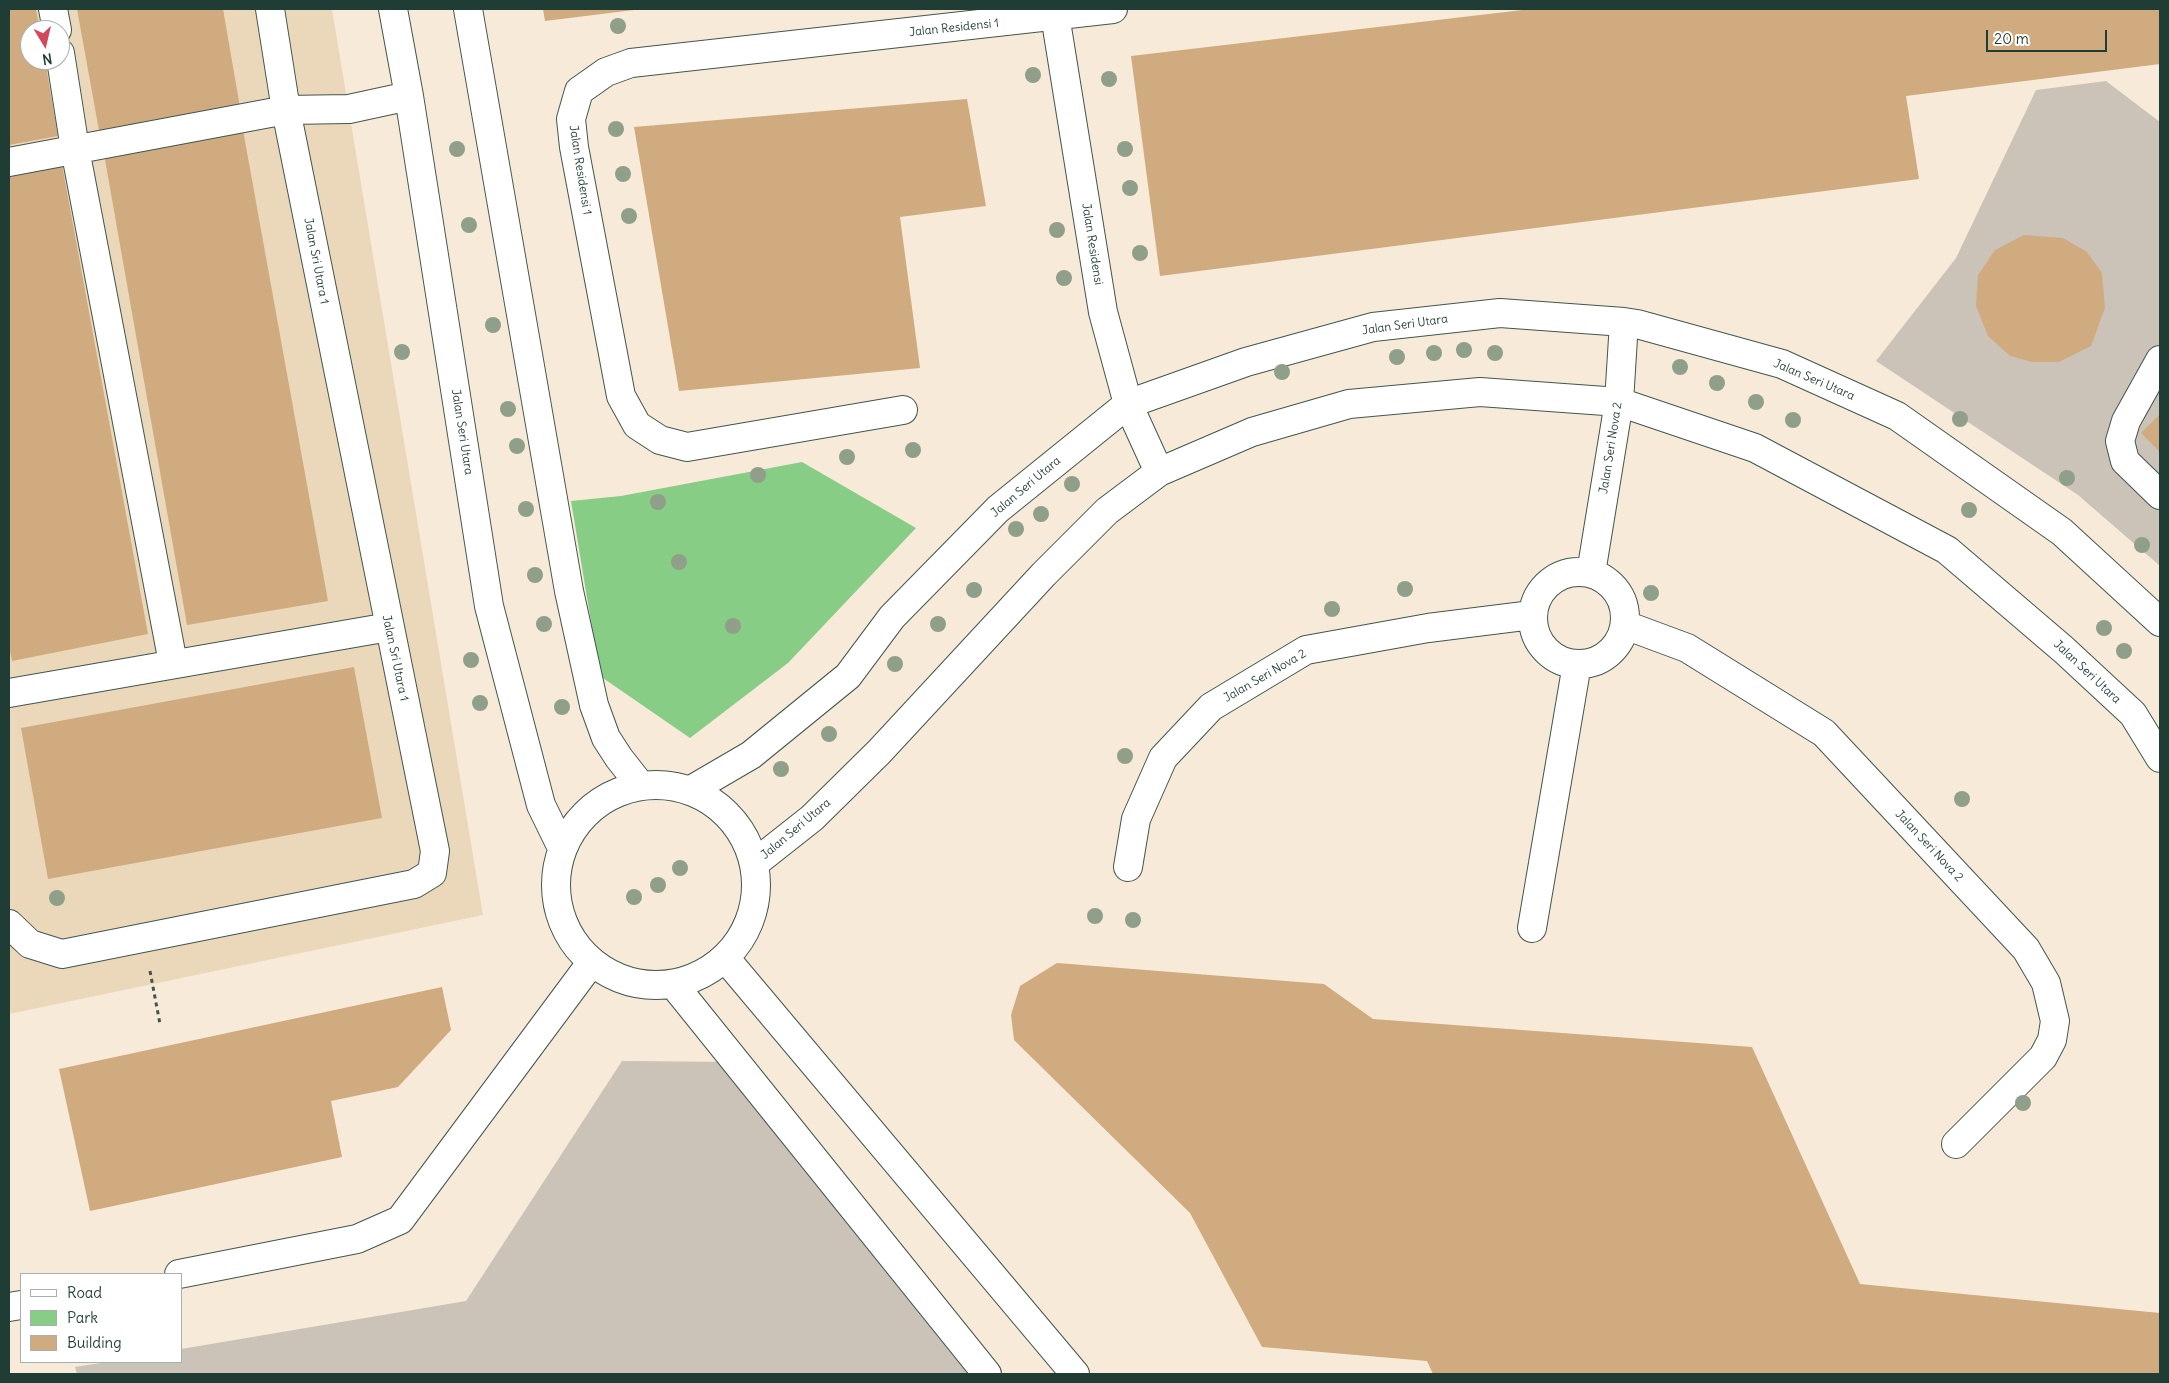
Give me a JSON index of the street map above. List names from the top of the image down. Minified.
{"streets":{"street":["Jalan Residensi 1","Jalan Residensi","Jalan Sri Utara 1","Jalan Seri Utara","Jalan Seri Nova 2"]},"crossings":[["Jalan Residensi 1","Jalan Residensi"],["Jalan Residensi","Jalan Seri Utara"],["Jalan Seri Utara","Jalan Seri Nova 2"]],"legend":["Road","Park","Building"],"scale_bar":"20 m","north":"bottom"}
